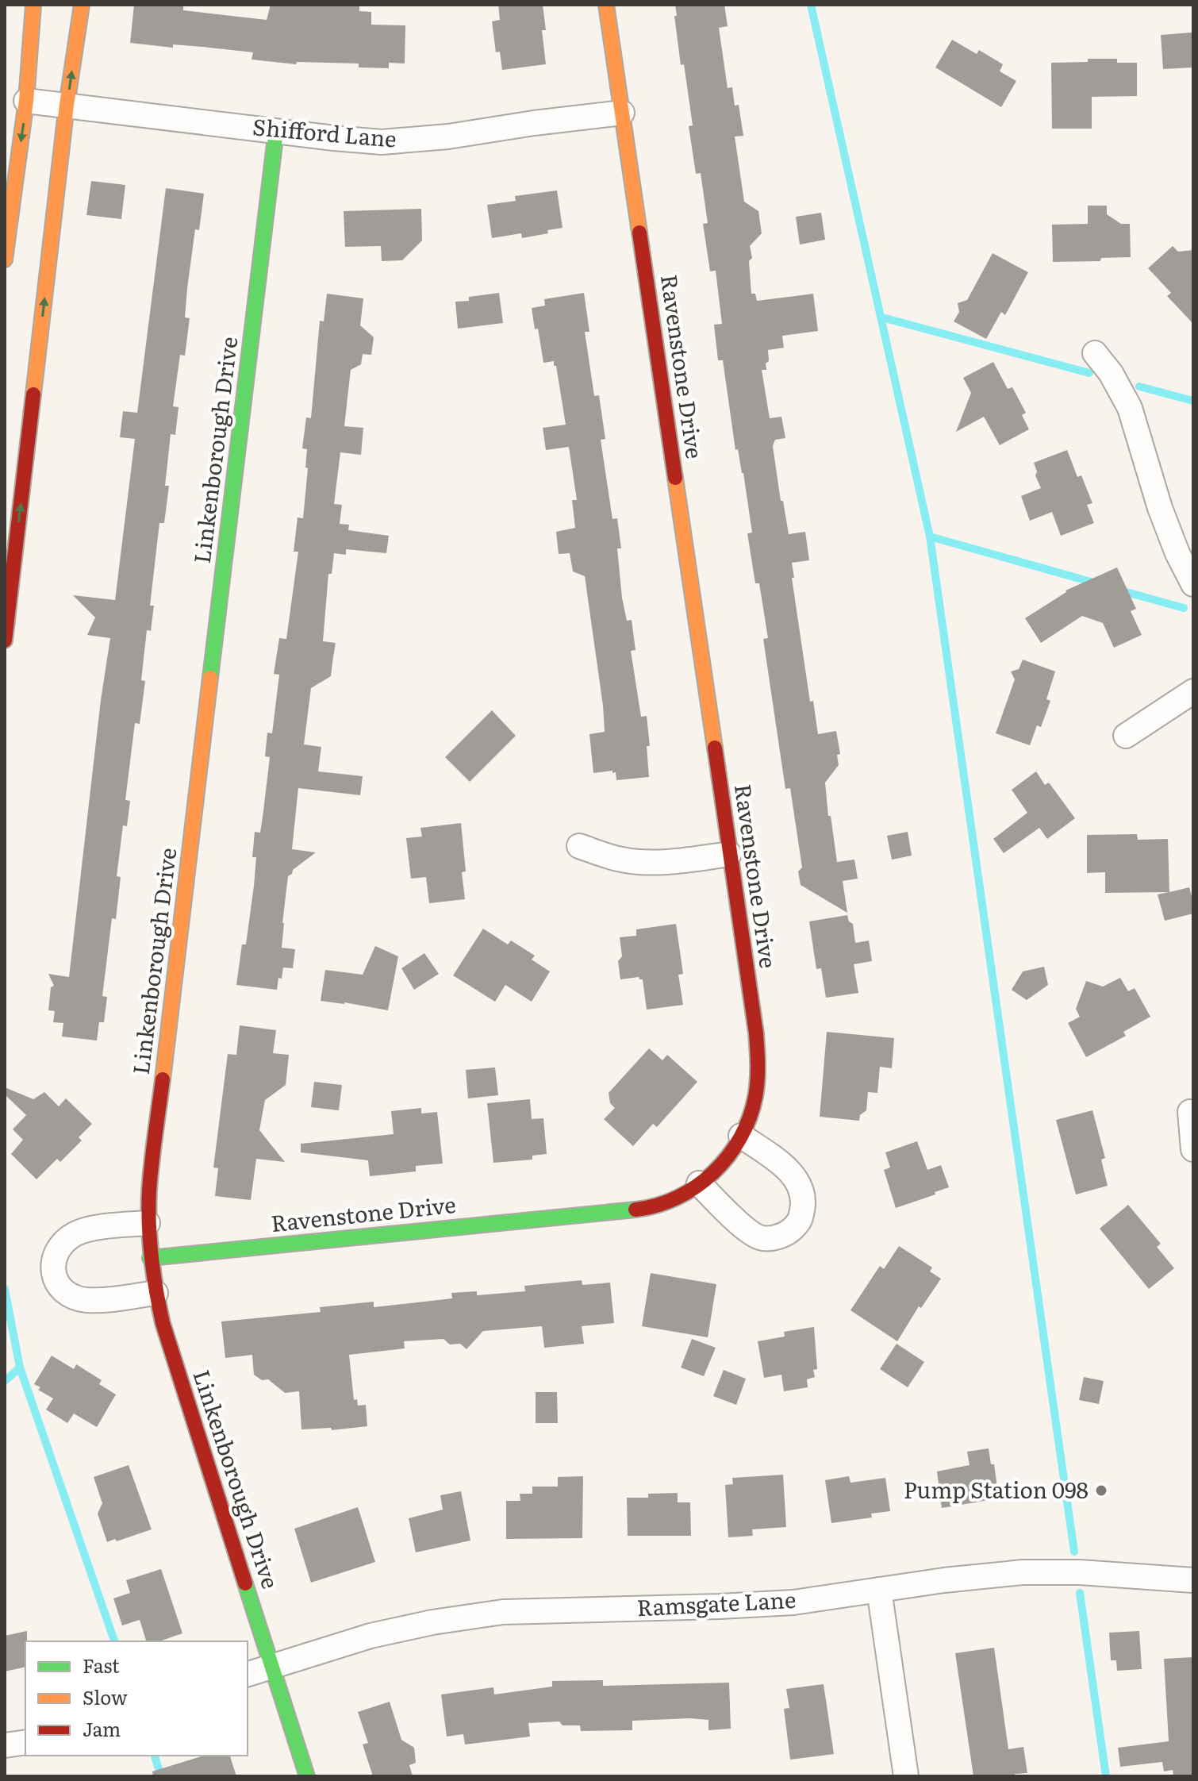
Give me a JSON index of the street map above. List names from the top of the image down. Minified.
{"streets":{"street":["Shifford Lane","Ravenstone Drive","Linkenborough Drive","Ramsgate Lane"]},"crossings":[["Shifford Lane","Ravenstone Drive"],["Shifford Lane","Linkenborough Drive"],["Ravenstone Drive","Linkenborough Drive"],["Linkenborough Drive","Ramsgate Lane"]],"places":["Pump Station 098"],"legend":["Fast","Slow","Jam"]}
